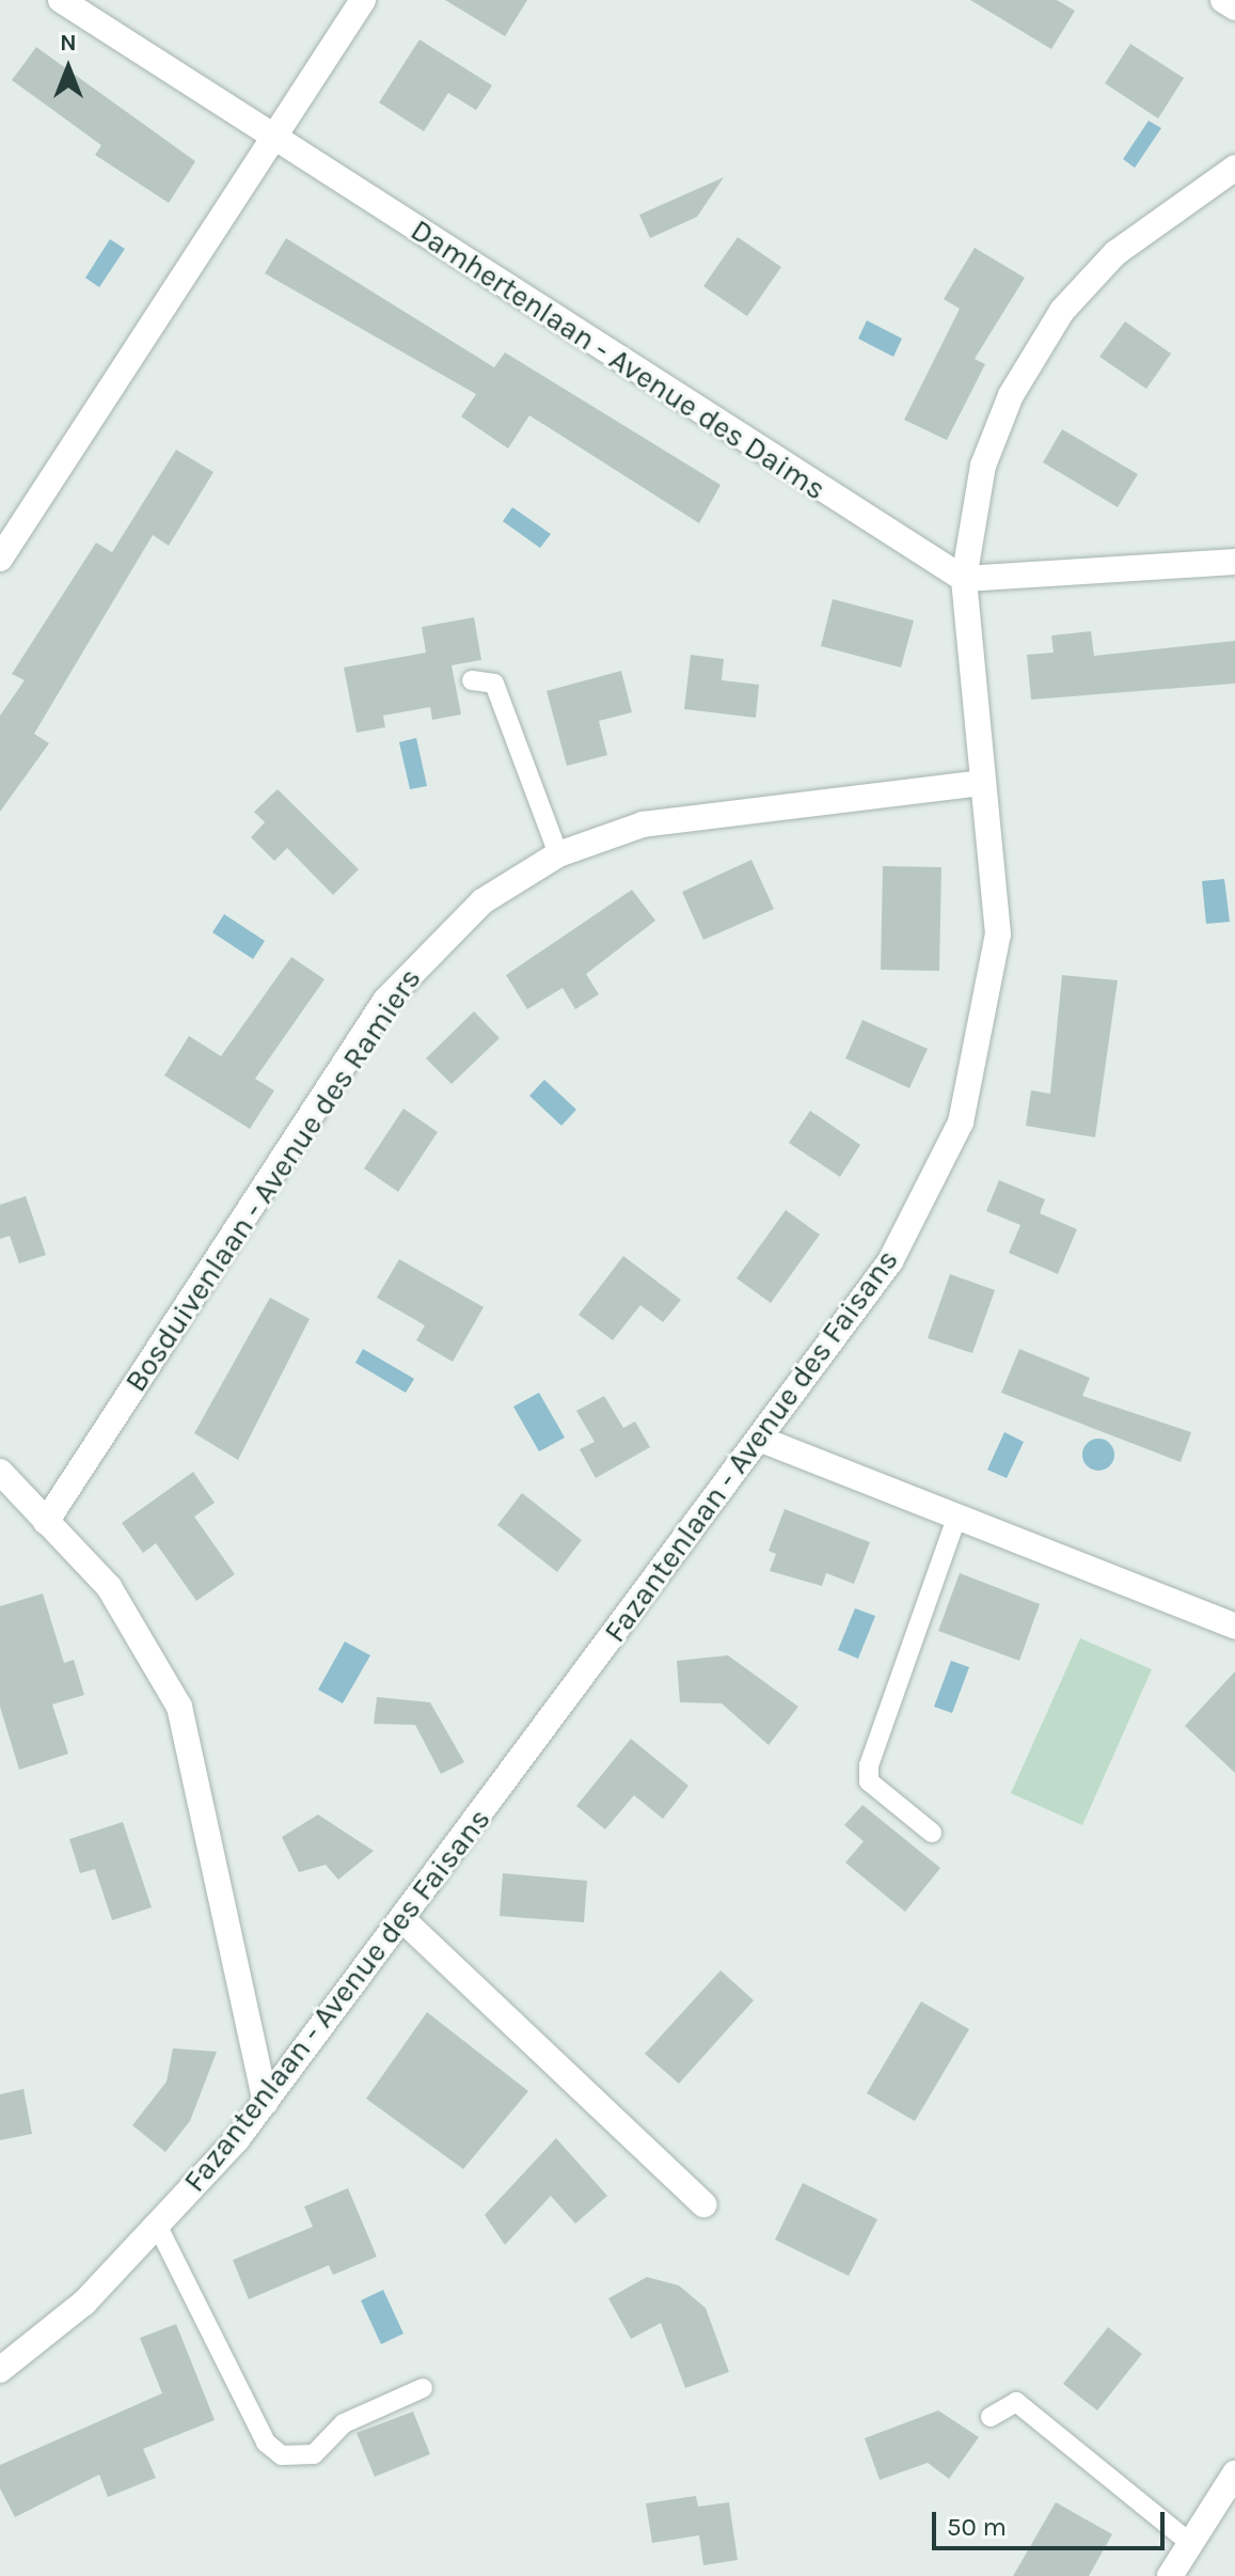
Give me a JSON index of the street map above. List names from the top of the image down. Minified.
{"streets":{"street":["Damhertenlaan - Avenue des Daims","Bosduivenlaan - Avenue des Ramiers","Fazantenlaan - Avenue des Faisans"]},"crossings":[["Damhertenlaan - Avenue des Daims","Fazantenlaan - Avenue des Faisans"],["Bosduivenlaan - Avenue des Ramiers","Fazantenlaan - Avenue des Faisans"]],"scale_bar":"50 m","north":"top"}
